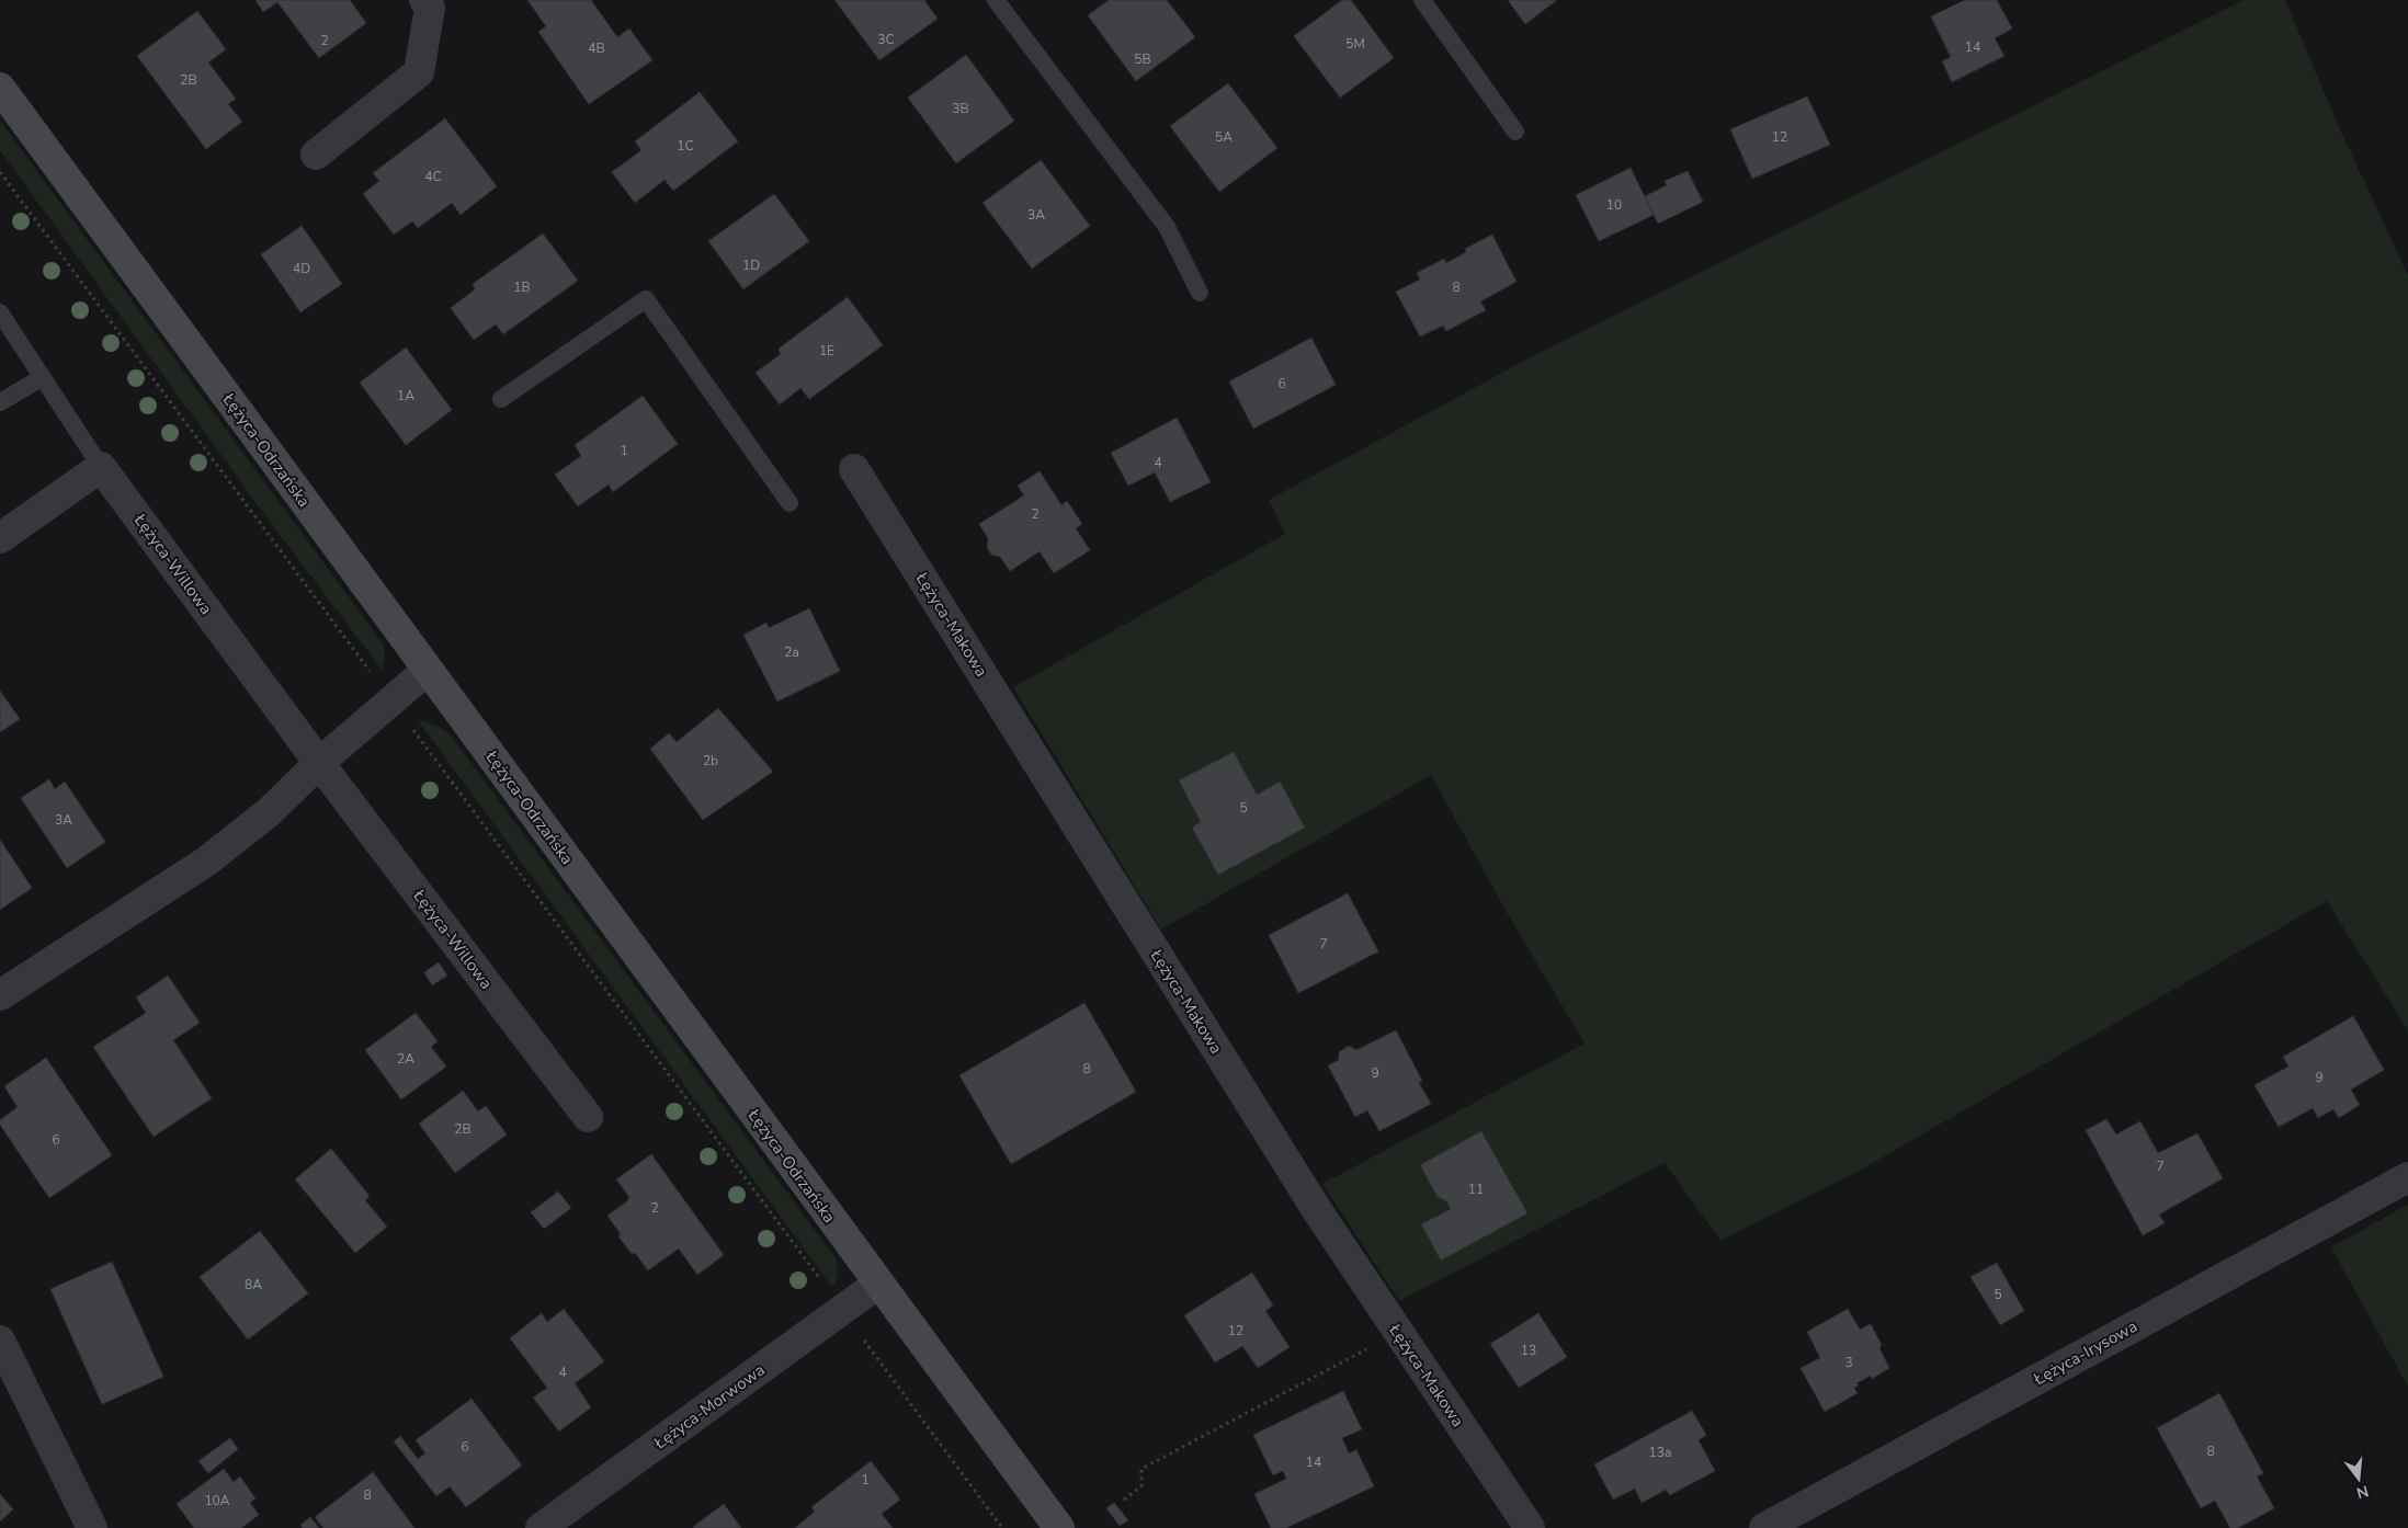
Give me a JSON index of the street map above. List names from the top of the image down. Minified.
{"streets":{"main road":["Łężyca-Odrzańska"],"street":["Łężyca-Willowa","Łężyca-Makowa","Łężyca-Irysowa","Łężyca-Morwowa"]},"crossings":[["Łężyca-Odrzańska","Łężyca-Morwowa"]],"house_numbers":["3C","2","5M","14","4B","5B","2B","3B","5A","12","1C","4C","10","3A","1D","4D","1B","8","1E","6","1A","1","4","2","2a","2b","5","3A","7","2A","8","9","9","2B","6","7","11","2","8A","5","12","13","3","4","6","8","13a","14","1","8","10A"],"north":"bottom"}
